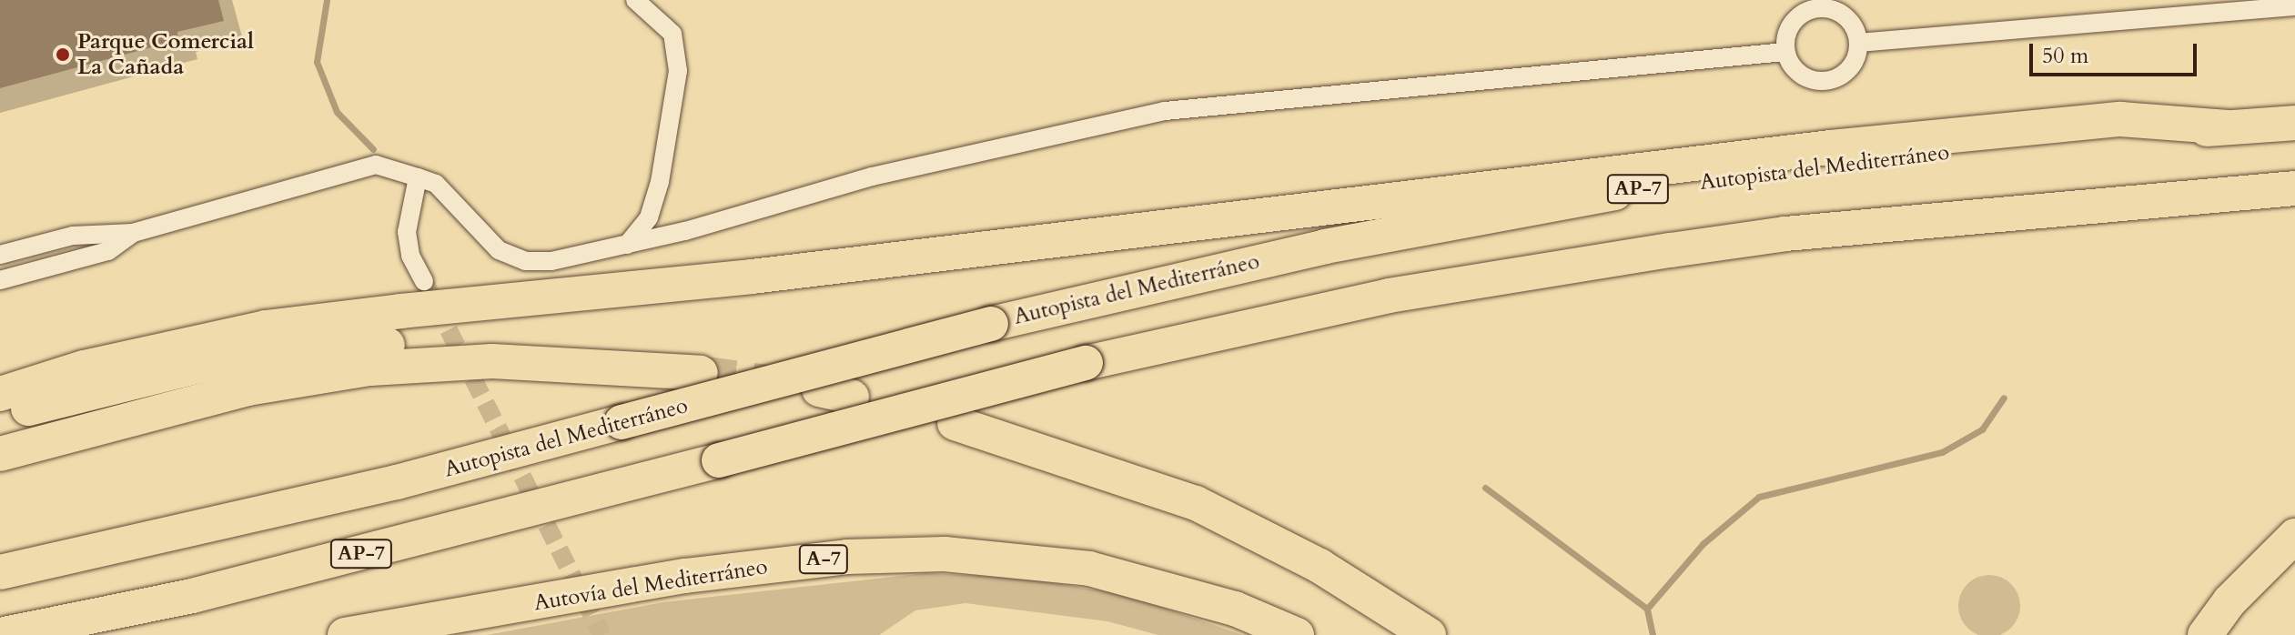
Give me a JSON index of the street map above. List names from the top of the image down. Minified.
{"streets":{"highway":["Autopista del Mediterráneo","AP-7","A-7","Autovía del Mediterráneo"]},"places":["Parque Comercial La Cañada"],"scale_bar":"50 m"}
